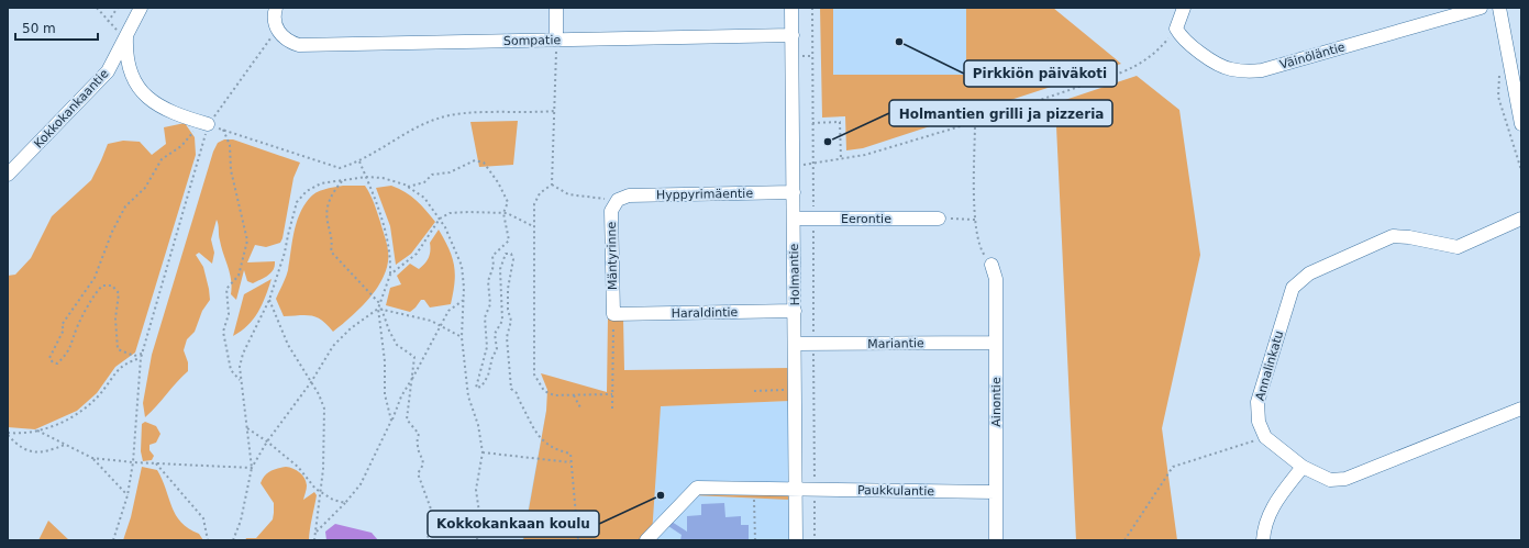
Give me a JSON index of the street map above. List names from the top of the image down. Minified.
{"streets":{"street":["Sompatie","Väinöläntie","Kokkokankaantie","Hyppyrimäentie","Eerontie","Mäntyrinne","Holmantie","Haraldintie","Mariantie","Annalinkatu","Ainontie","Paukkulantie"]},"crossings":[["Sompatie","Holmantie"],["Hyppyrimäentie","Mäntyrinne"],["Hyppyrimäentie","Holmantie"],["Eerontie","Holmantie"],["Mäntyrinne","Haraldintie"],["Holmantie","Haraldintie"],["Holmantie","Mariantie"],["Holmantie","Paukkulantie"],["Mariantie","Ainontie"],["Ainontie","Paukkulantie"]],"places":["Pirkkiön päiväkoti","Holmantien grilli ja pizzeria","Kokkokankaan koulu"],"scale_bar":"50 m"}
